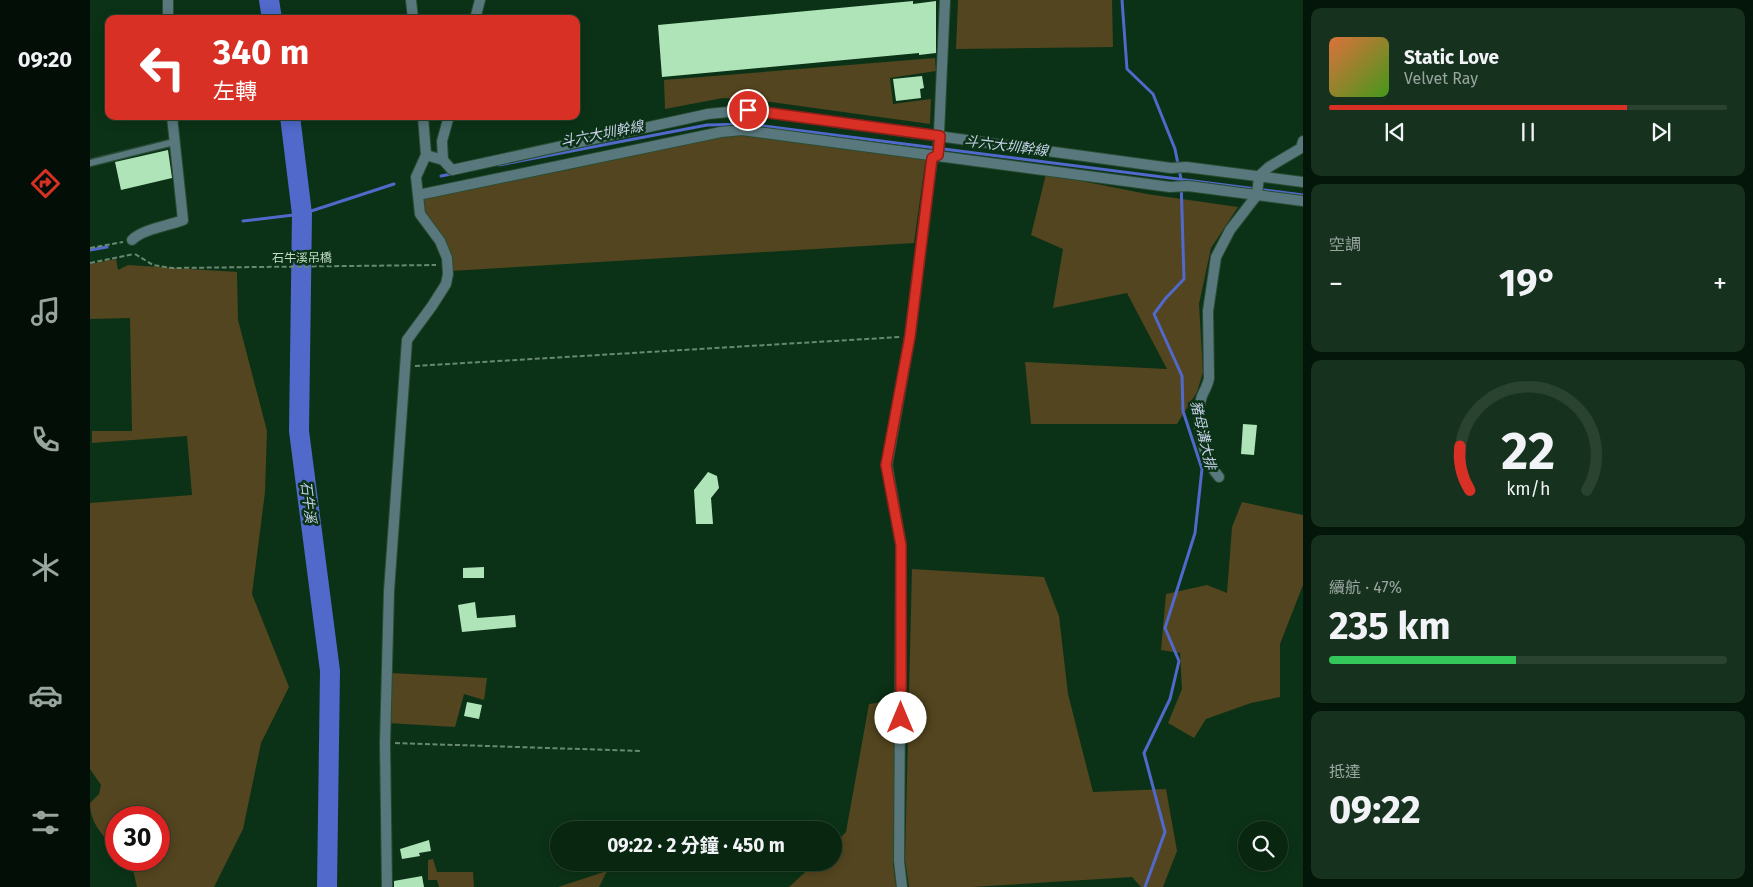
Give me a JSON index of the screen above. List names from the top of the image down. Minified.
{"streets":{"path":["石牛溪吊橋"]},"water":["斗六大圳幹線","豬母溝大排","石牛溪"],"page":{"tabs":"09:20","turn":["340 m","左轉"],"song":["Static Love","Velvet Ray"],"tile":["空調",["續航 · 47%","235 km"],["抵達","09:22"]],"heat":["−","19°","+"],"limit":"30","trip":"09:22 · 2 分鐘 · 450 m","gauge":["22","km/h"]}}
